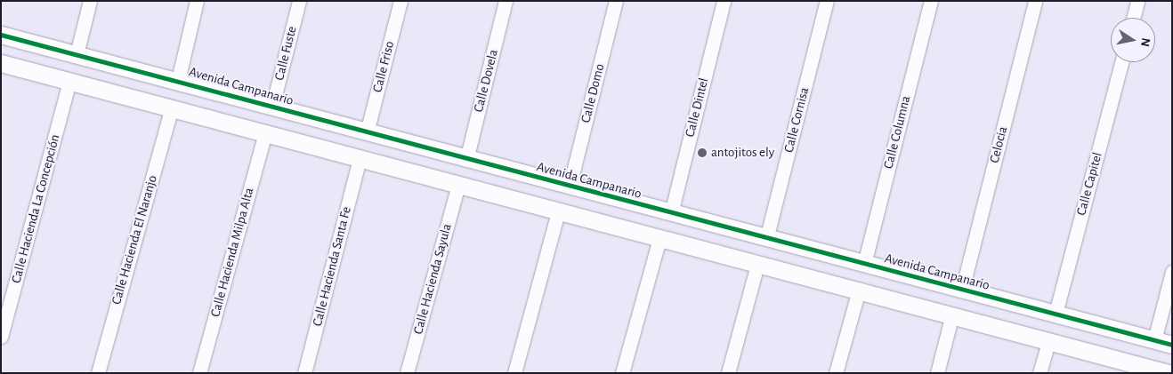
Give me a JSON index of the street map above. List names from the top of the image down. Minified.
{"streets":{"street":["Calle Fuste","Calle Friso","Calle Dovela","Avenida Campanario","Calle Domo","Calle Dintel","Calle Cornisa","Calle Columna","Celocia","Calle Capitel","Calle Hacienda La Concepción","Calle Hacienda El Naranjo","Calle Hacienda Milpa Alta","Calle Hacienda Santa Fe","Calle Hacienda Sayula"]},"crossings":[["Calle Fuste","Avenida Campanario"],["Calle Friso","Avenida Campanario"],["Calle Dovela","Avenida Campanario"],["Avenida Campanario","Calle Domo"],["Avenida Campanario","Calle Dintel"],["Avenida Campanario","Calle Cornisa"],["Avenida Campanario","Calle Columna"],["Avenida Campanario","Celocia"],["Avenida Campanario","Calle Capitel"]],"places":["antojitos ely"],"north":"right"}
